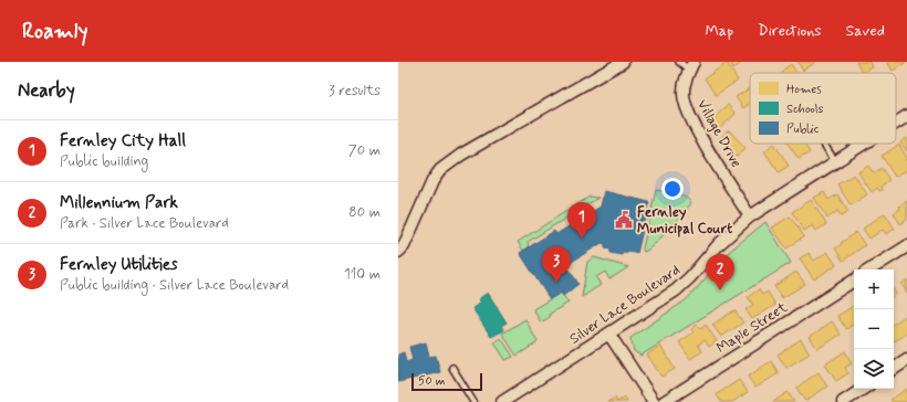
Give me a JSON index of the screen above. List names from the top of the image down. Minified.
{"streets":{"street":["Village Drive","Silver Lace Boulevard","Maple Street"]},"crossings":[["Village Drive","Silver Lace Boulevard"]],"places":{"public building":["Fernley Municipal Court"]},"legend":["Homes","Schools","Public"],"scale_bar":"50 m","page":{"header":"Roamly","nav":["Map","Directions","Saved"],"heading":["Nearby","3 results"],"list":[{"mark":"1","name":"Fernley City Hall","note":"Public building","value":"70 m"},{"mark":"2","name":"Millennium Park","note":"Park · Silver Lace Boulevard","value":"80 m"},{"mark":"3","name":"Fernley Utilities","note":"Public building · Silver Lace Boulevard","value":"110 m"}],"pins":["1","3","2"],"map_buttons":["+","−"],"scale":"50 m"}}
